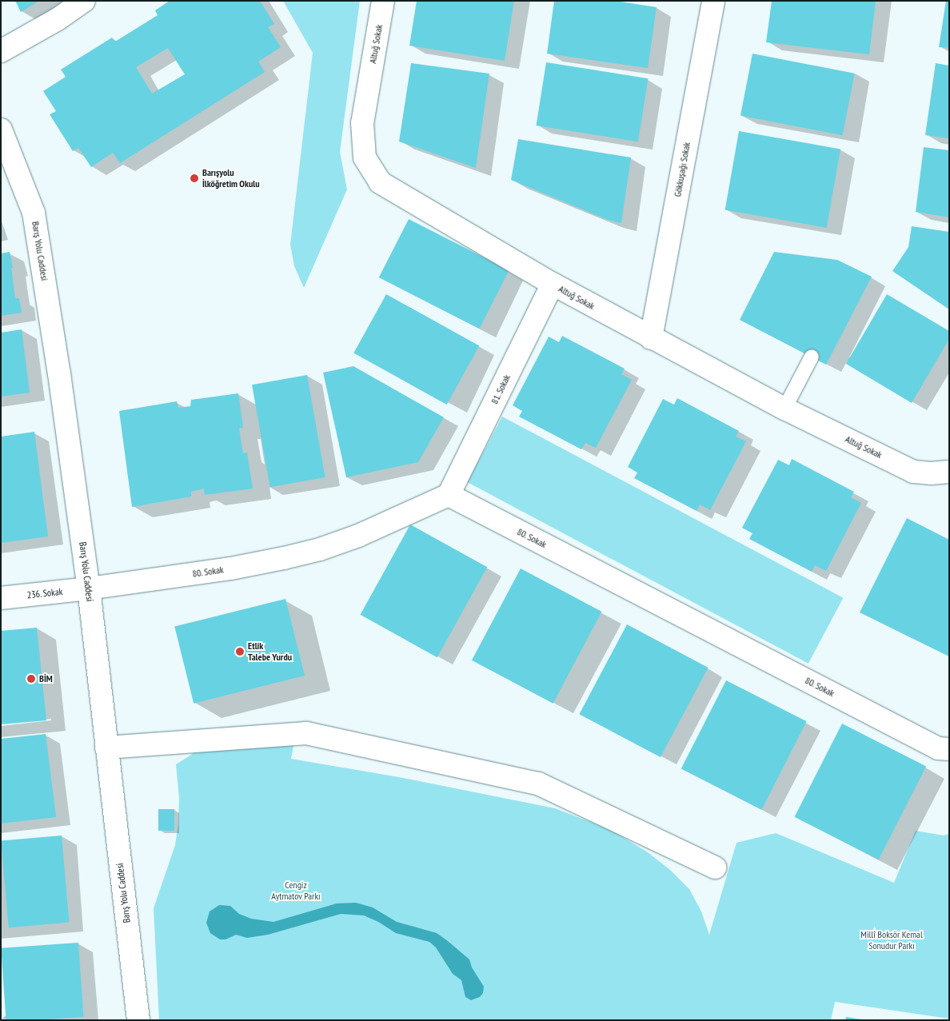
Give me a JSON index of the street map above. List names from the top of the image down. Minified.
{"streets":{"street":["Altuğ Sokak","Gökkuşağı Sokak","Barış Yolu Caddesi","81. Sokak","80. Sokak","236. Sokak"]},"crossings":[["Altuğ Sokak","Gökkuşağı Sokak"],["Altuğ Sokak","81. Sokak"],["Barış Yolu Caddesi","80. Sokak"],["Barış Yolu Caddesi","236. Sokak"],["81. Sokak","80. Sokak"],["80. Sokak","236. Sokak"]],"parks":["Cengiz Aytmatov Parkı","Millî Boksör Kemal Sonudur Parkı"],"places":["Barışyolu İlköğretim Okulu","Etlik Talebe Yurdu","BİM"]}
